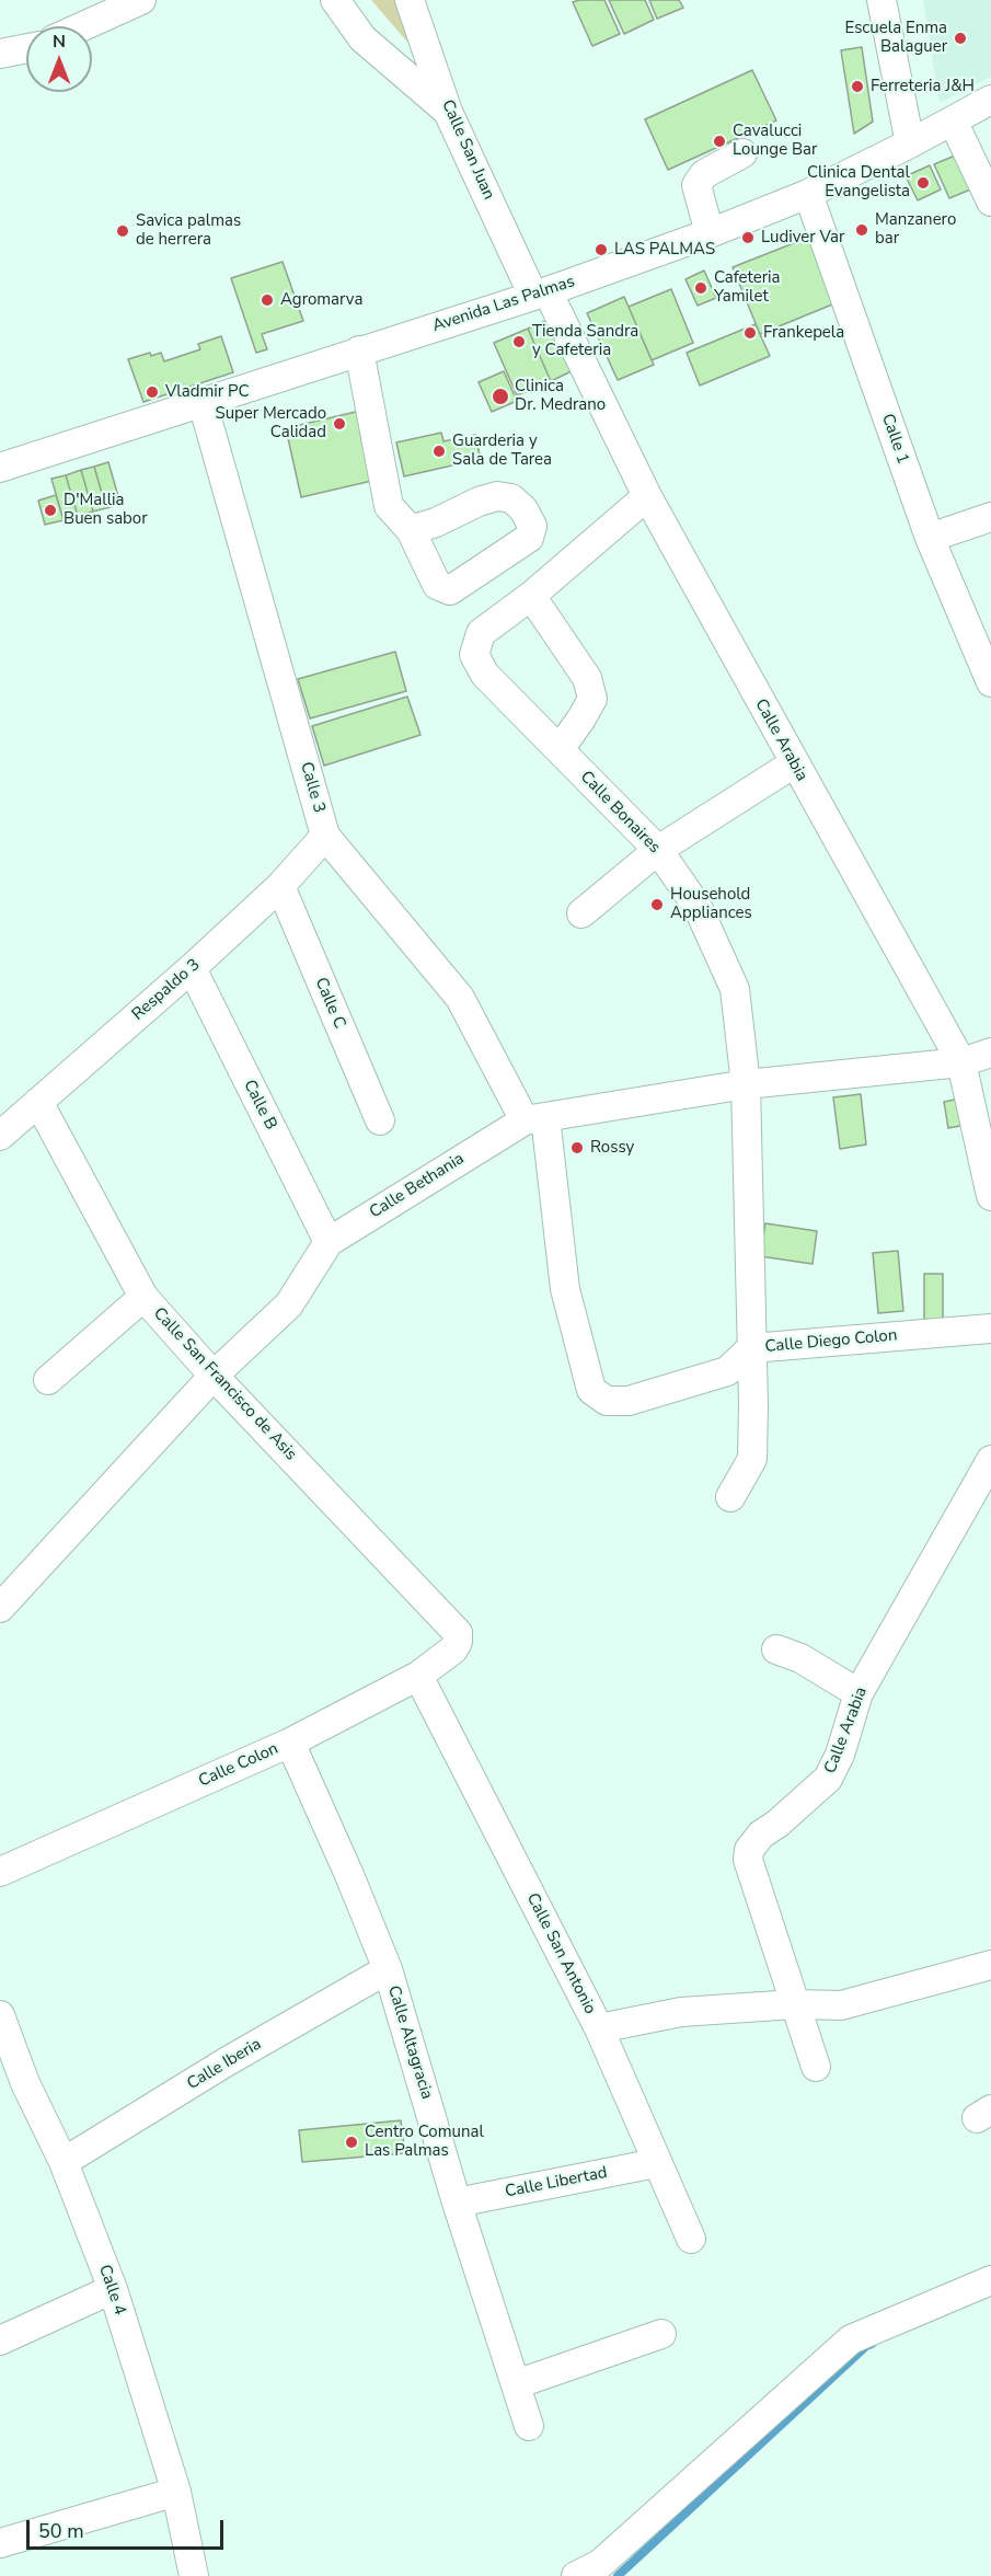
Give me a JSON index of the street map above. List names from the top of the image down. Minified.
{"streets":{"street":["Calle San Juan","Avenida Las Palmas","Calle 1","Calle Arabia","Calle 3","Calle Bonaires","Respaldo 3","Calle C","Calle B","Calle Bethania","Calle Diego Colon","Calle San Francisco de Asis","Calle Colon","Calle San Antonio","Calle Altagracia","Calle Iberia","Calle Libertad","Calle 4"]},"crossings":[["Calle San Juan","Avenida Las Palmas"],["Calle San Juan","Calle Arabia"],["Avenida Las Palmas","Calle 1"],["Avenida Las Palmas","Calle Arabia"],["Avenida Las Palmas","Calle 3"],["Calle Arabia","Calle Bonaires"],["Calle Arabia","Calle Bethania"],["Calle 3","Respaldo 3"],["Calle 3","Calle Bethania"],["Calle 3","Calle Diego Colon"],["Calle Bonaires","Calle Bethania"],["Calle Bonaires","Calle Diego Colon"],["Respaldo 3","Calle C"],["Respaldo 3","Calle B"],["Respaldo 3","Calle San Francisco de Asis"],["Calle B","Calle Bethania"],["Calle Bethania","Calle Diego Colon"],["Calle Bethania","Calle San Francisco de Asis"],["Calle San Francisco de Asis","Calle Colon"],["Calle Colon","Calle San Antonio"],["Calle Colon","Calle Altagracia"],["Calle San Antonio","Calle Libertad"],["Calle Altagracia","Calle Iberia"],["Calle Altagracia","Calle Libertad"],["Calle Iberia","Calle 4"]],"places":["Escuela Enma Balaguer","Ferreteria J&H","Cavalucci Lounge Bar","Clinica Dental Evangelista","Manzanero bar","Savica palmas de herrera","Ludiver Var","LAS PALMAS","Cafeteria Yamilet","Agromarva","Frankepela","Tienda Sandra y Cafeteria","Vladmir PC","Clinica Dr. Medrano","Super Mercado Calidad","Guarderia y Sala de Tarea","D'Mallia Buen sabor","Household Appliances","Rossy","Centro Comunal Las Palmas"],"scale_bar":"50 m","north":"top"}
